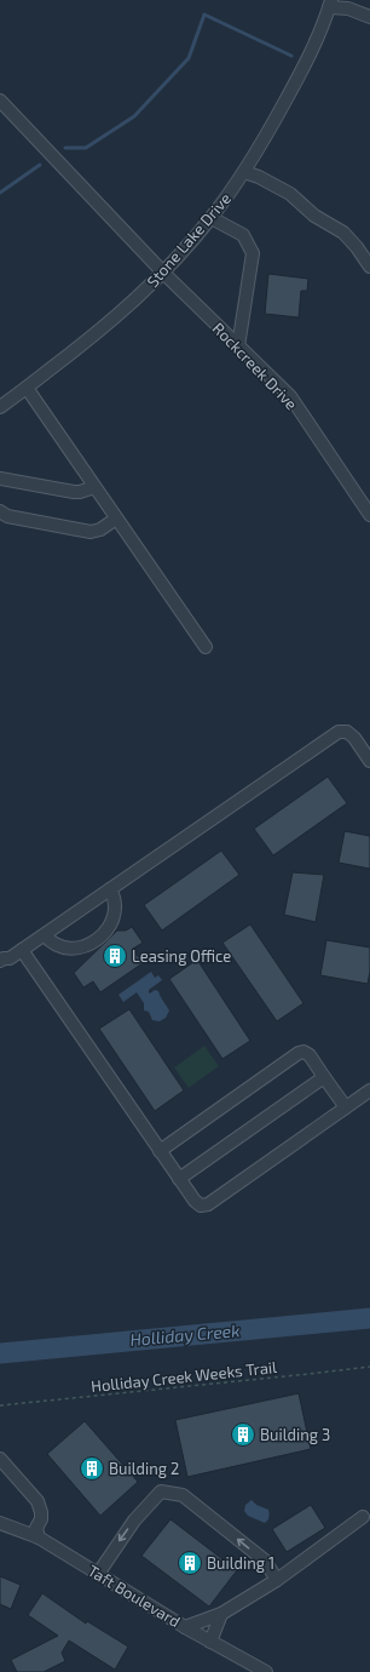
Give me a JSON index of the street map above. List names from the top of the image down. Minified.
{"streets":{"street":["Stone Lake Drive","Rockcreek Drive","Taft Boulevard"],"path":["Holliday Creek Weeks Trail"]},"crossings":[["Stone Lake Drive","Rockcreek Drive"]],"water":["Holliday Creek"],"places":{"building":["Leasing Office","Building 3","Building 2","Building 1"]}}
